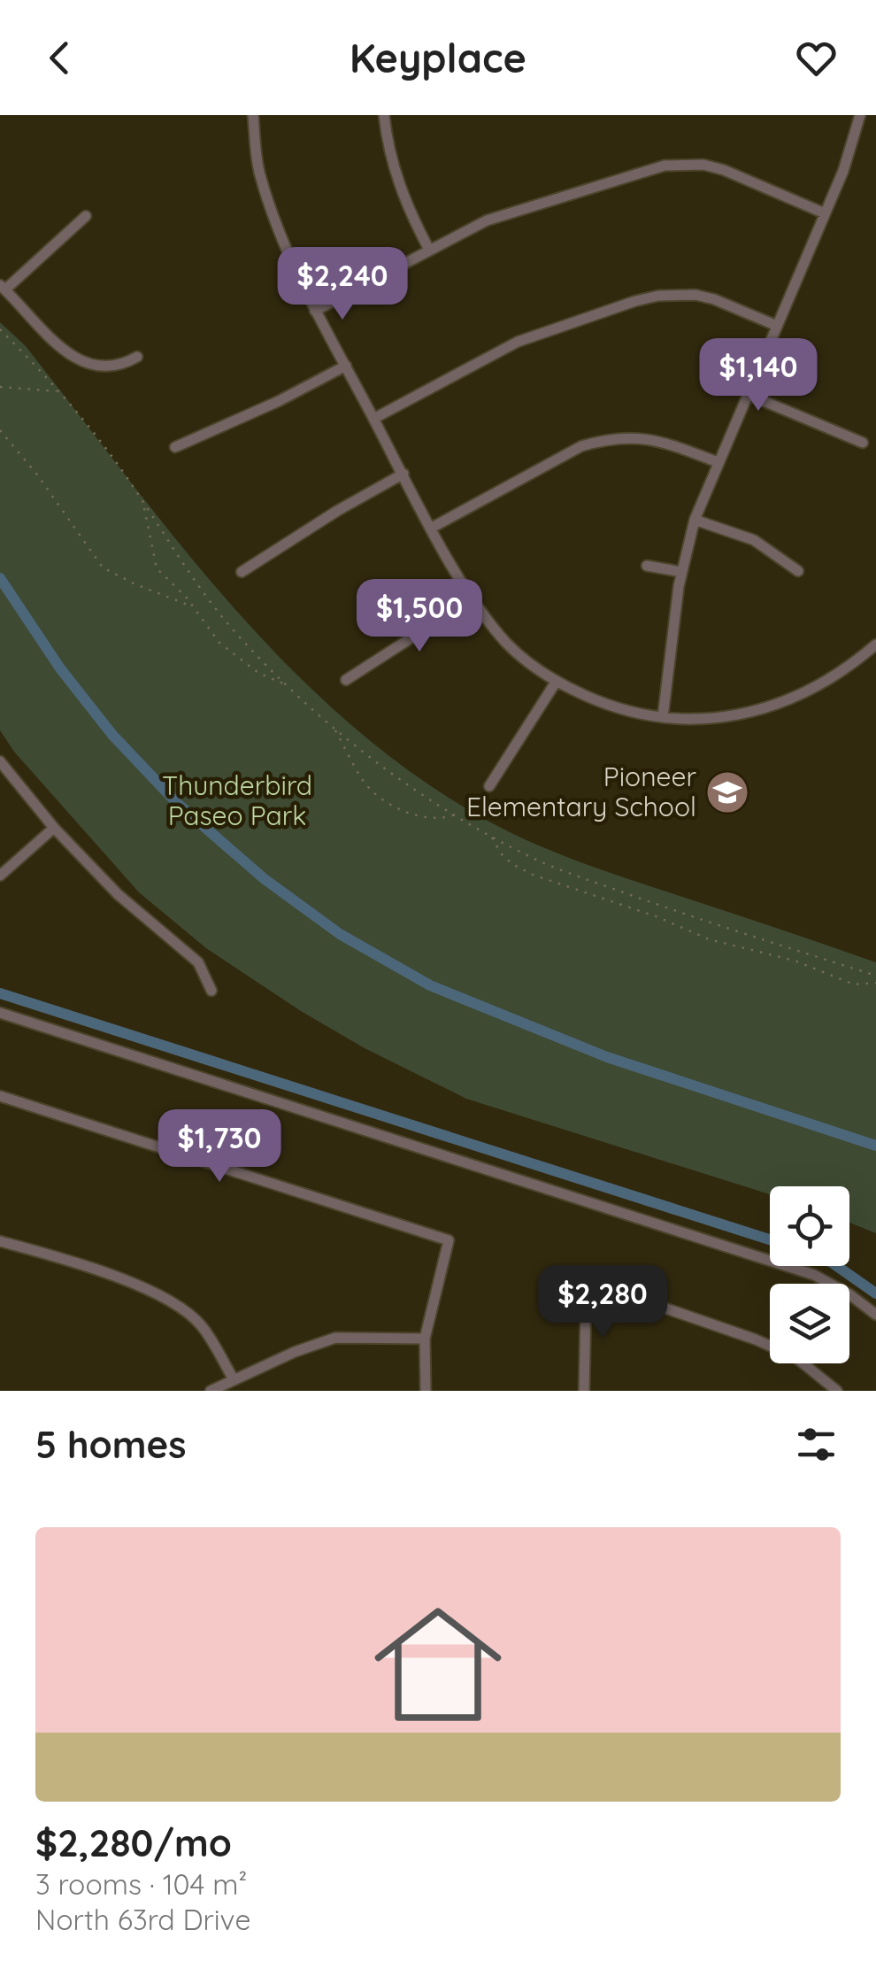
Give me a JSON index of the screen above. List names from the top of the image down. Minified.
{"parks":["Thunderbird Paseo Park"],"places":{"school or university":["Pioneer Elementary School"]},"page":{"header":"Keyplace","price":["$2,240","$1,140","$1,500","$1,730","$2,280"],"heading":"5 homes","list":[{"name":"$2,280/mo","note":"3 rooms · 104 m² · North 63rd Drive"}]}}
